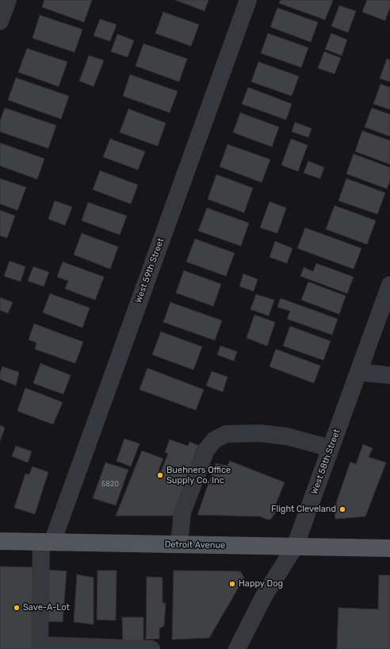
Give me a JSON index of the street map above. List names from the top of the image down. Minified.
{"streets":{"main road":["Detroit Avenue"],"street":["West 59th Street","West 58th Street"]},"crossings":[["West 59th Street","Detroit Avenue"],["West 58th Street","Detroit Avenue"]],"places":["Buehners Office Supply Co. Inc","Flight Cleveland","Happy Dog","Save-A-Lot"],"house_numbers":["5820"]}
